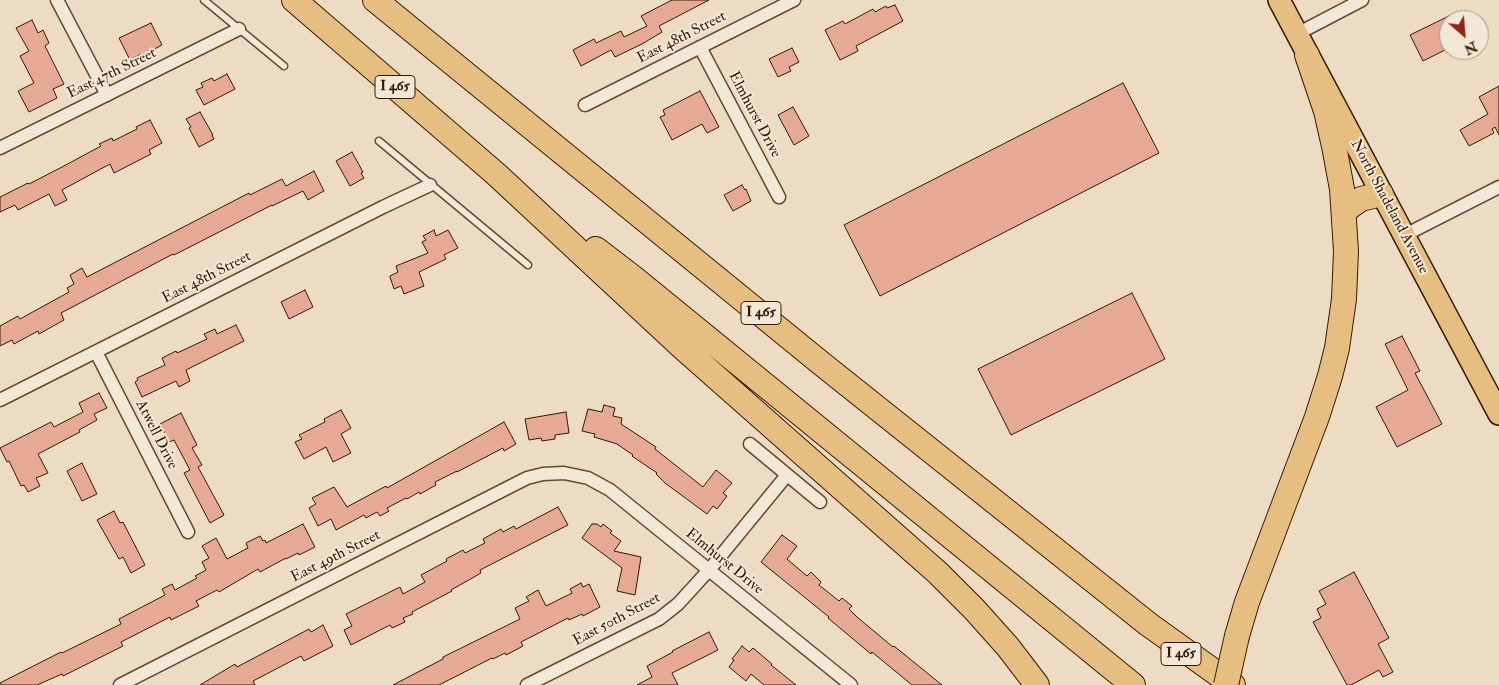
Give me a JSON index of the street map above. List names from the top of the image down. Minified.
{"streets":{"highway":["I 465"],"main road":["North Shadeland Avenue"],"street":["East 48th Street","East 47th Street","Elmhurst Drive","Atwell Drive","East 49th Street","East 50th Street"]},"crossings":[["East 48th Street","Elmhurst Drive"],["East 48th Street","Atwell Drive"],["Elmhurst Drive","East 49th Street"],["Elmhurst Drive","East 50th Street"]],"north":"bottom right"}
